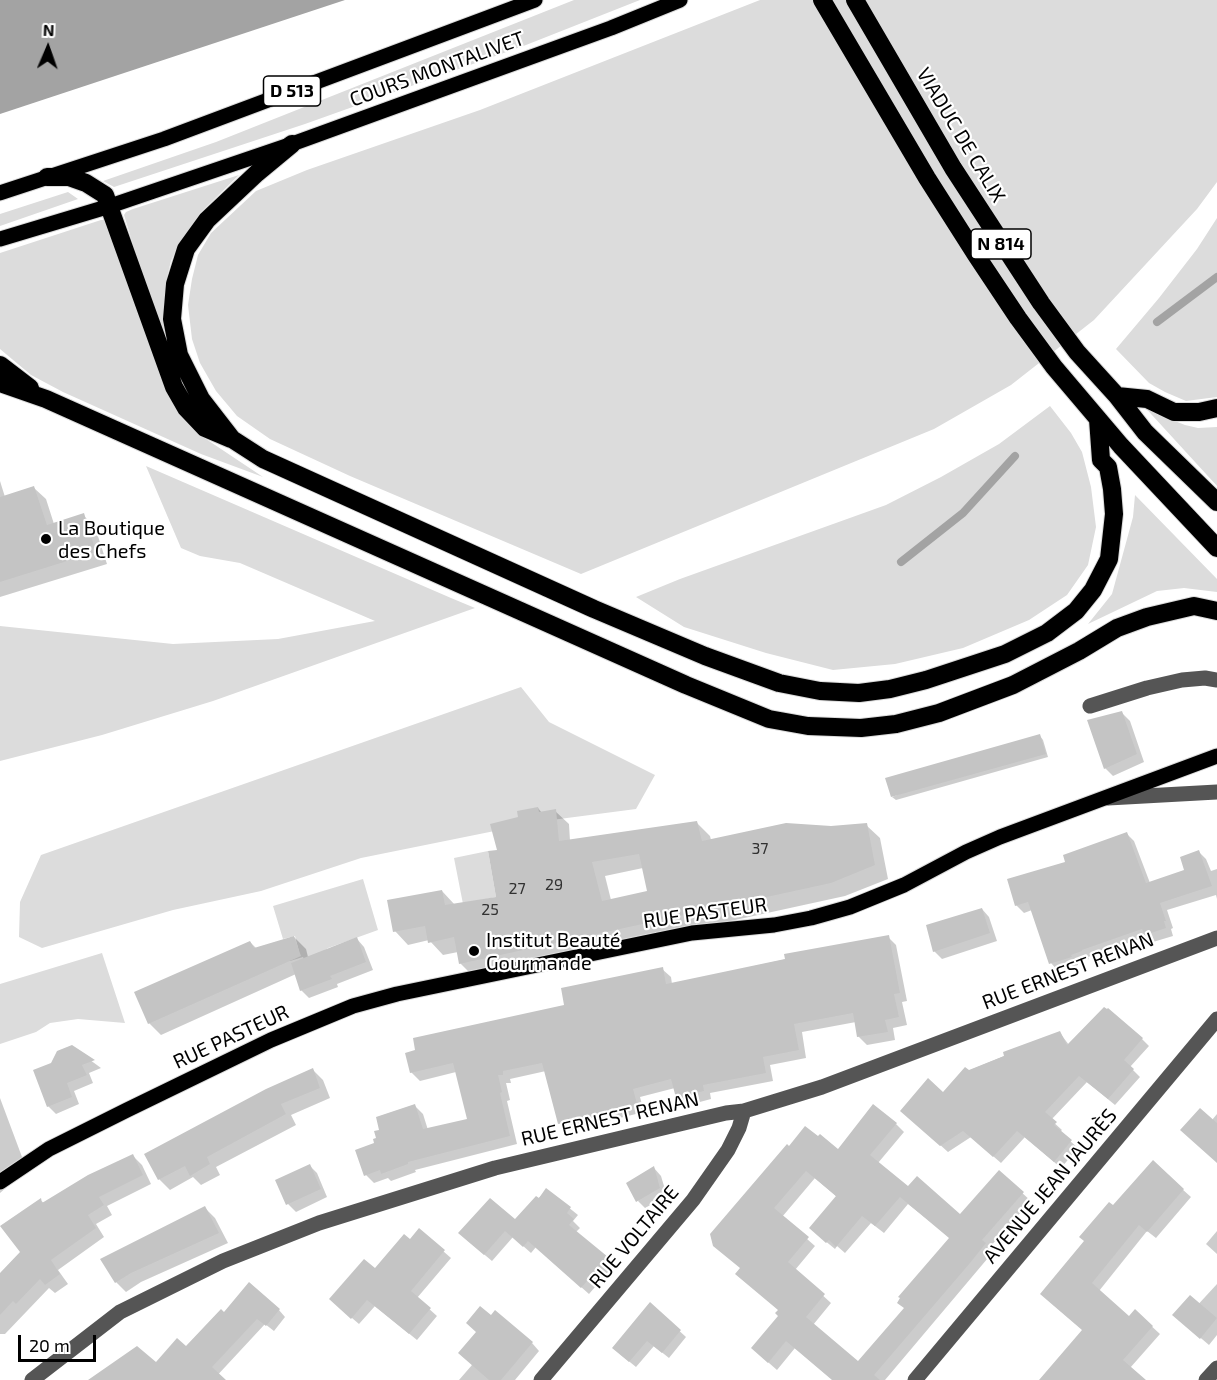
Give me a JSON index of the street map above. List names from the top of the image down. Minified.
{"streets":{"highway":["VIADUC DE CALIX","N 814"],"main road":["COURS MONTALIVET","D 513","RUE PASTEUR"],"street":["RUE ERNEST RENAN","AVENUE JEAN JAURÈS","RUE VOLTAIRE"]},"crossings":[["RUE ERNEST RENAN","RUE VOLTAIRE"]],"places":["La Boutique des Chefs","Institut Beauté Gourmande"],"house_numbers":["37","29","27","25"],"scale_bar":"20 m","north":"top"}
